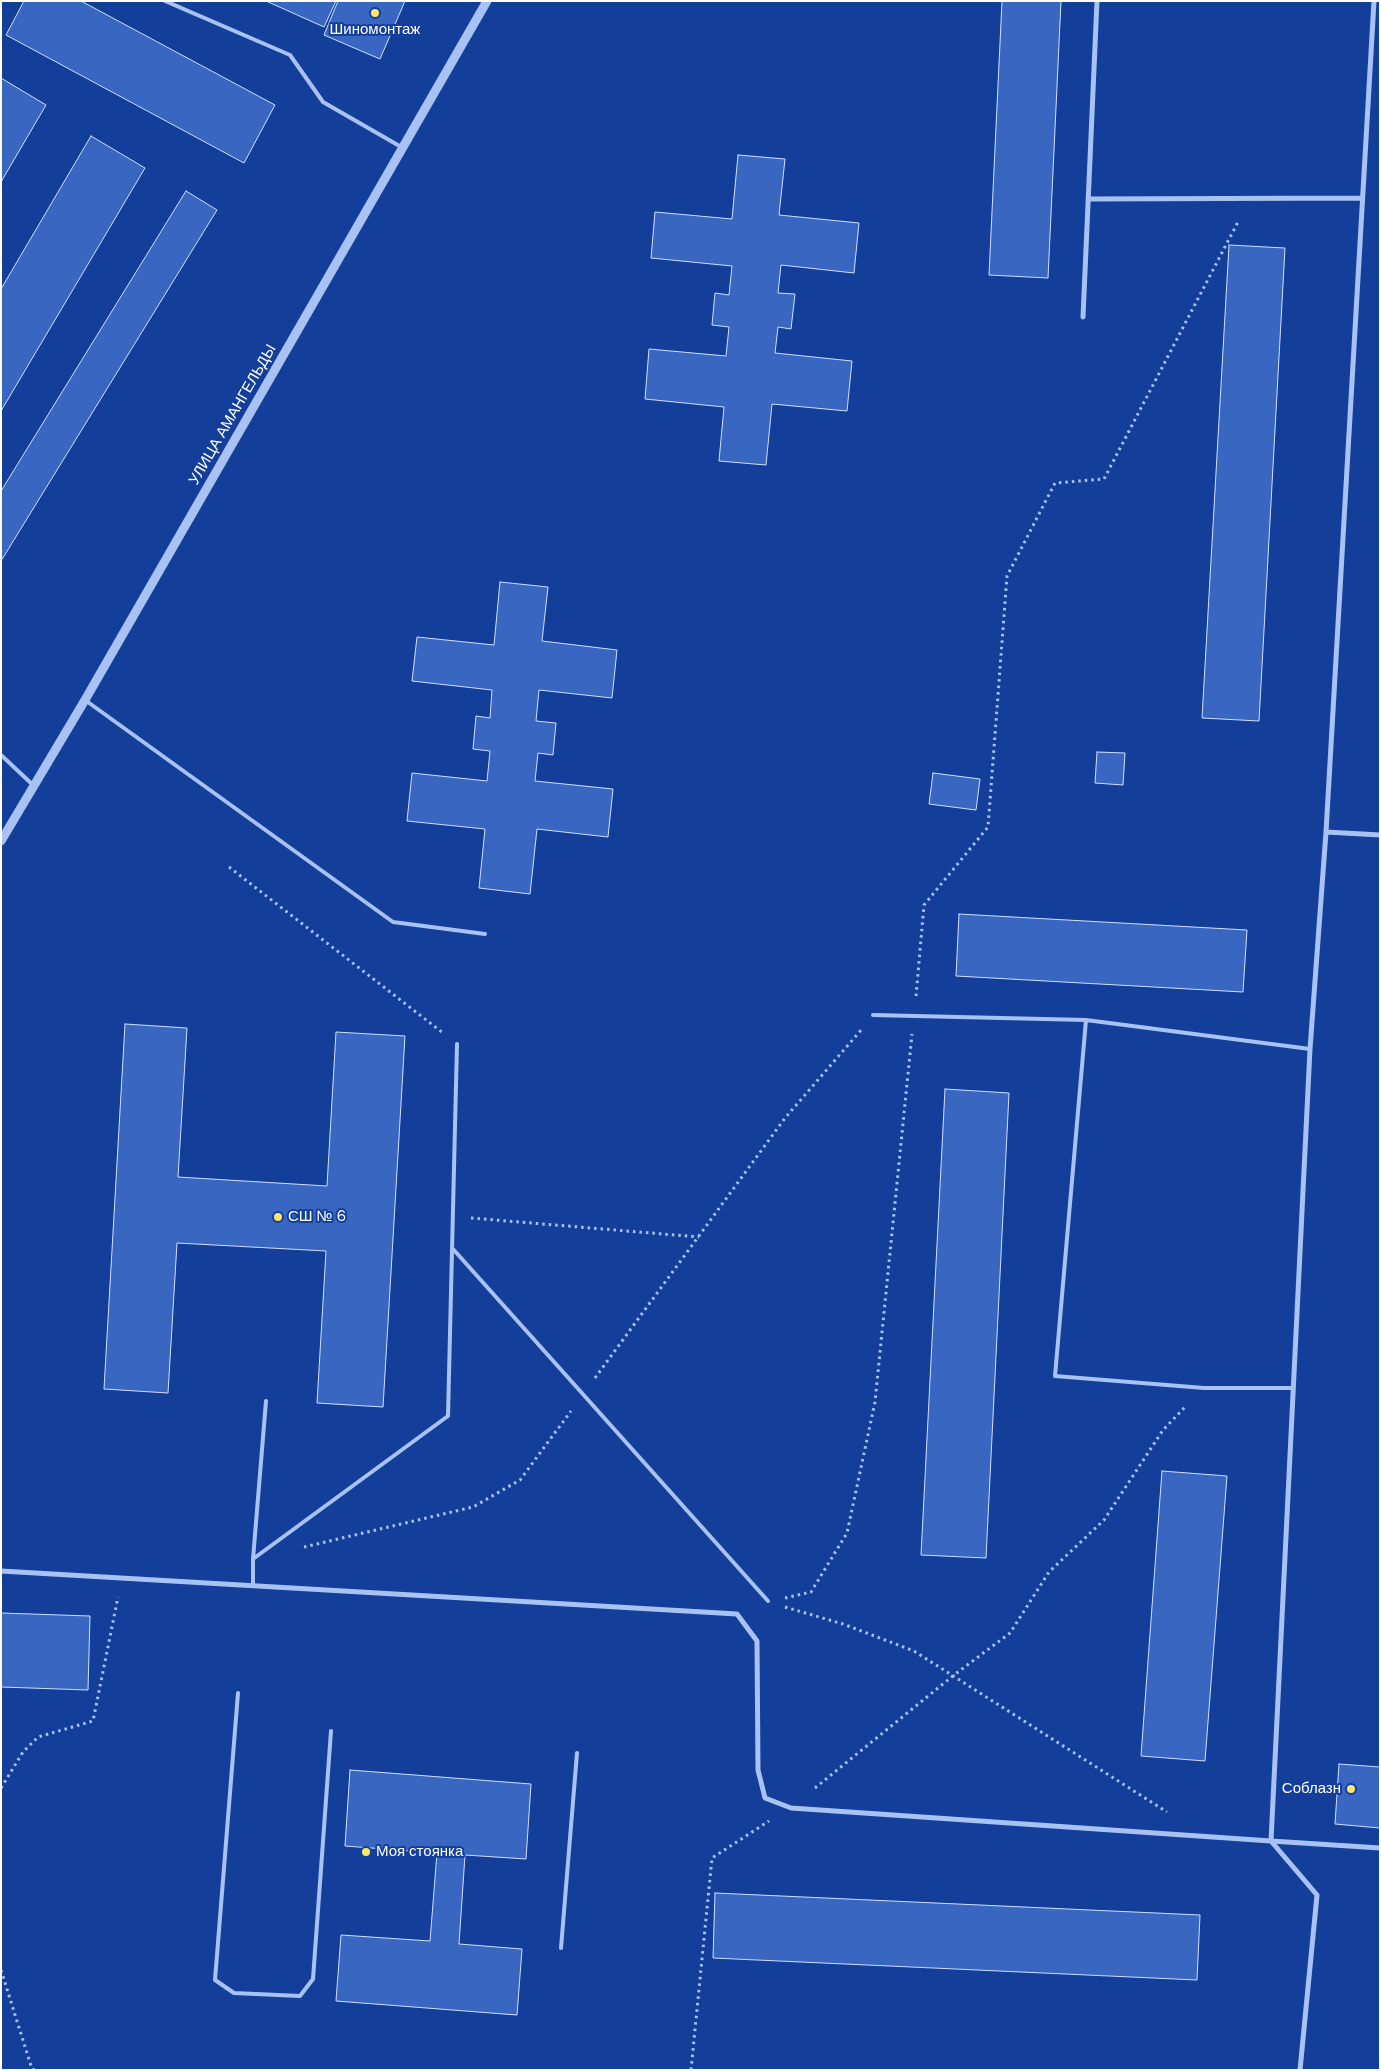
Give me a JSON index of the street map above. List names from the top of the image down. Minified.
{"streets":{"street":["УЛИЦА АМАНГЕЛЬДЫ"]},"places":["Шиномонтаж","СШ № 6","Соблазн","Моя стоянка"]}
